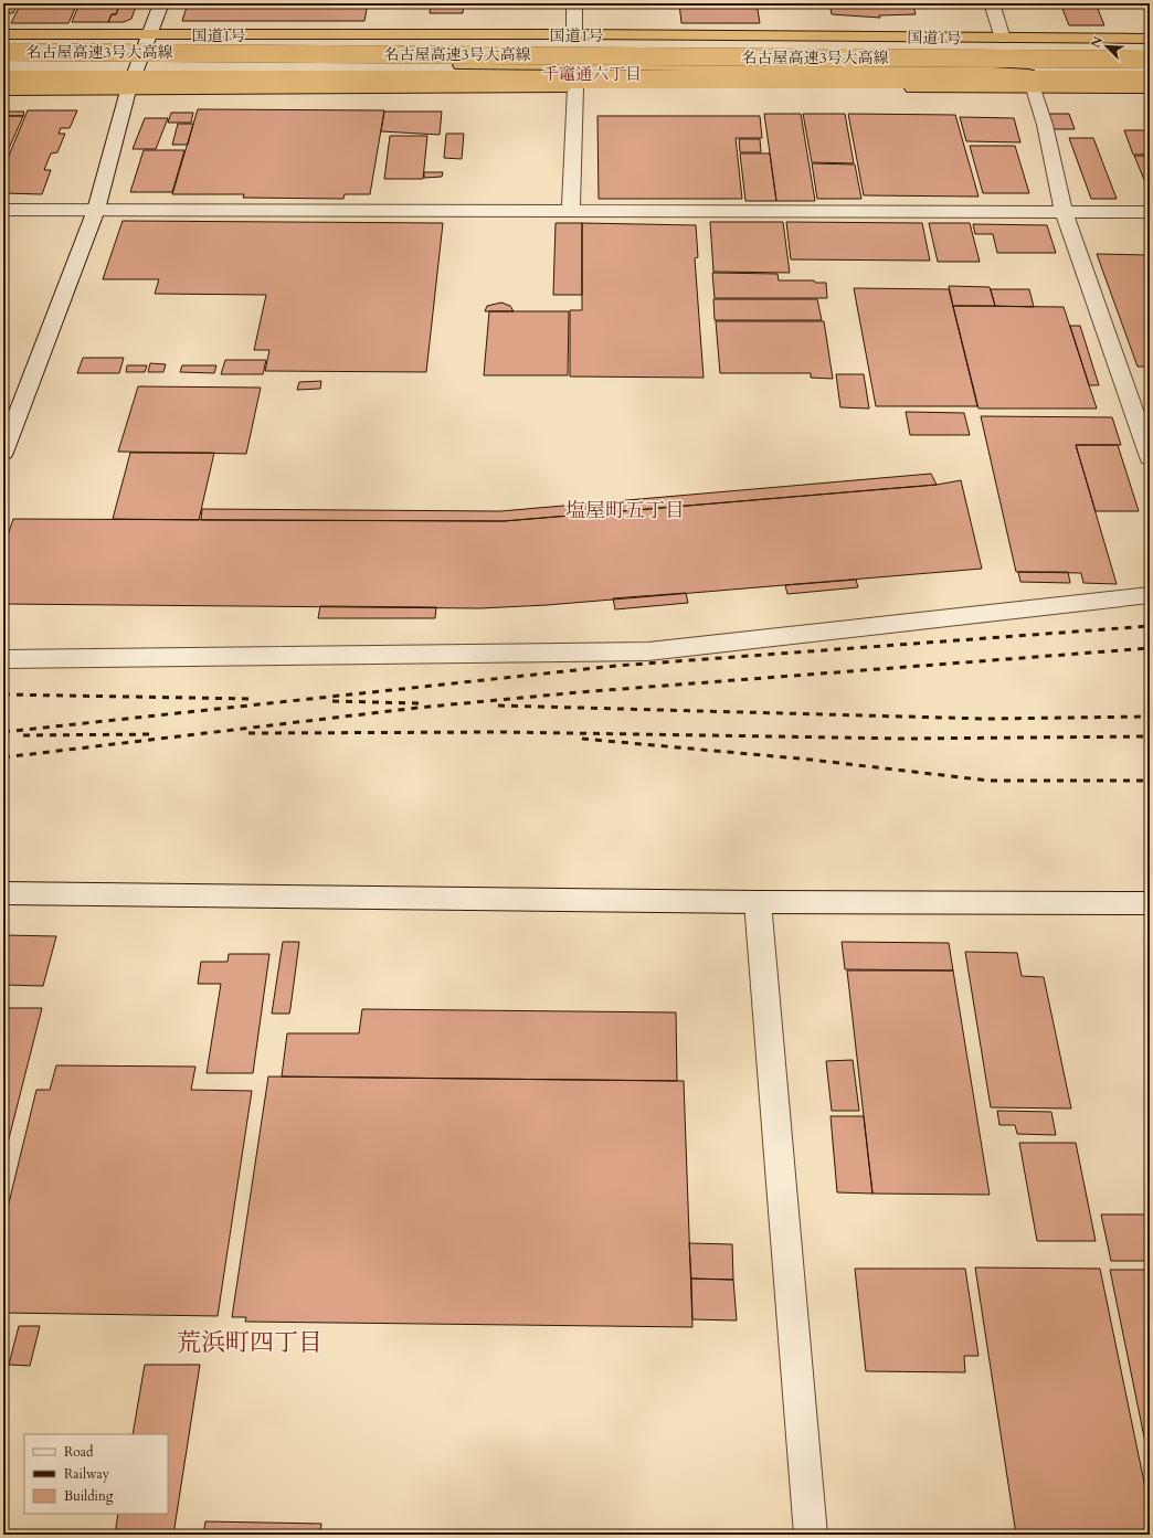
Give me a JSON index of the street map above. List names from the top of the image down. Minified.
{"streets":{"highway":["国道1号","名古屋高速3号大高線"]},"districts":["千竈通六丁目","塩屋町五丁目","荒浜町四丁目"],"legend":["Road","Railway","Building"],"north":"top left"}
